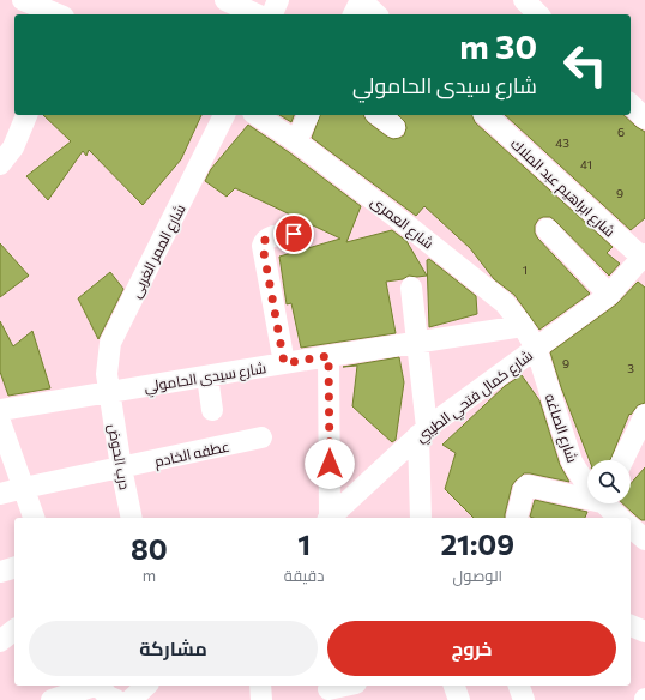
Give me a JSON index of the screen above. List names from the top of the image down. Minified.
{"streets":{"street":["شارع ابراهيم عبد الملاك","شارع العمرى","شارع الممر الغربى","شارع سيدى الحامولي","شارع كمال فتحي الطيبي","شارع الصاغه","عطفه الخادم","درب الحوض"]},"crossings":[["شارع ابراهيم عبد الملاك","شارع كمال فتحي الطيبي"],["شارع العمرى","شارع سيدى الحامولي"],["شارع العمرى","شارع كمال فتحي الطيبي"],["شارع العمرى","شارع الصاغه"],["شارع الممر الغربى","شارع سيدى الحامولي"],["شارع الممر الغربى","درب الحوض"],["شارع سيدى الحامولي","درب الحوض"],["شارع كمال فتحي الطيبي","شارع الصاغه"],["عطفه الخادم","درب الحوض"]],"house_numbers":["6","43","41","9","1","9","3"],"page":{"turn":["30 m","شارع سيدى الحامولي"],"eta":["21:09","الوصول","1","دقيقة","80","m"],"buttons":["خروج","مشاركة"]}}
